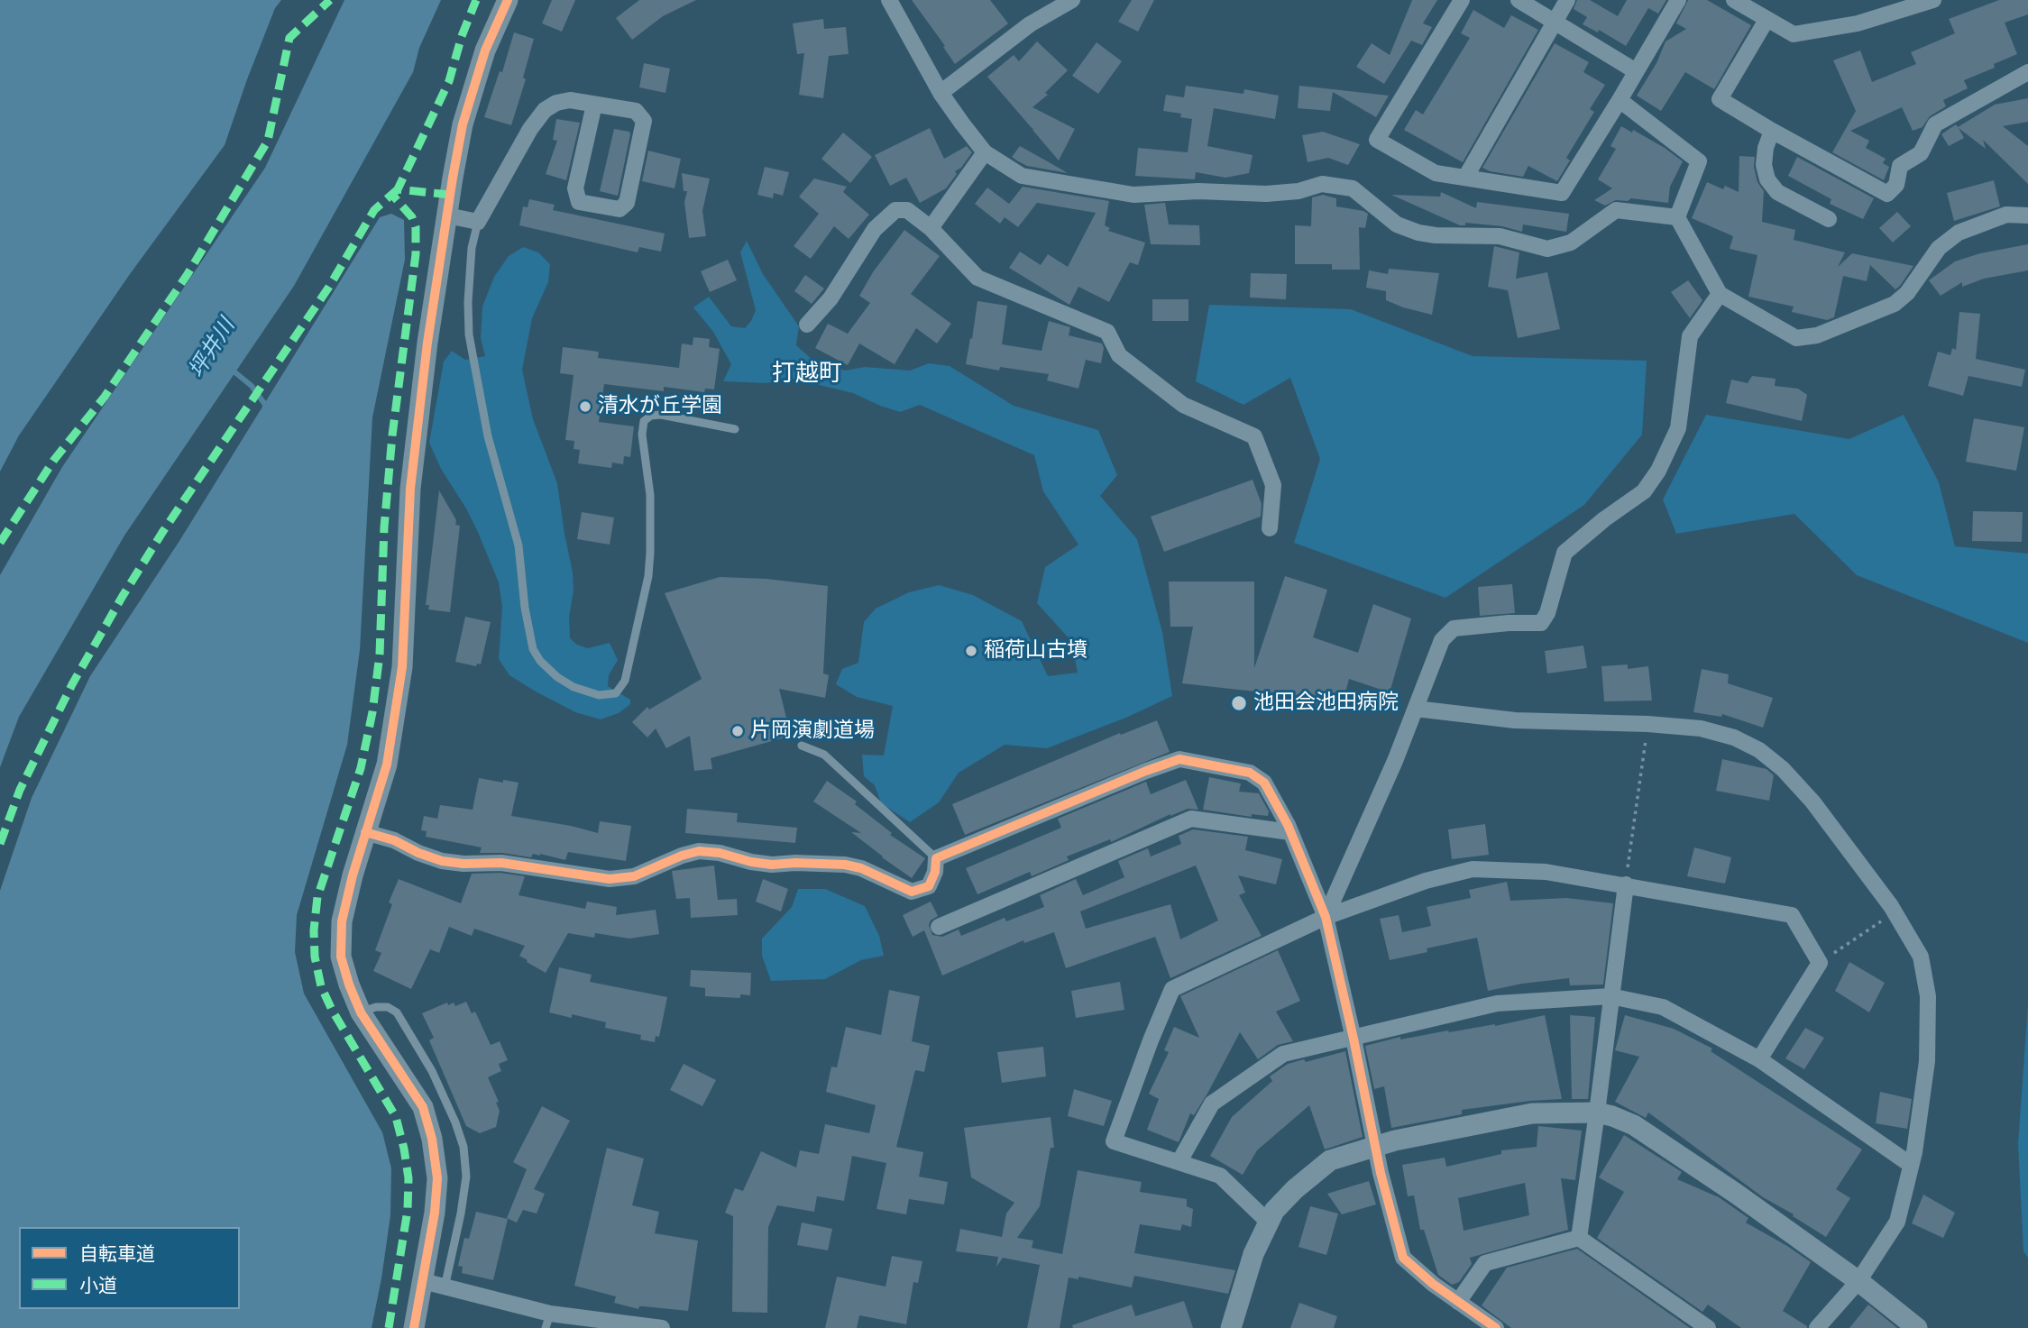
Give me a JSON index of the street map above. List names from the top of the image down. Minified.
{"districts":["打越町"],"water":["坪井川"],"places":["清水が丘学園","稲荷山古墳","池田会池田病院","片岡演劇道場"],"legend":["自転車道","小道"]}
